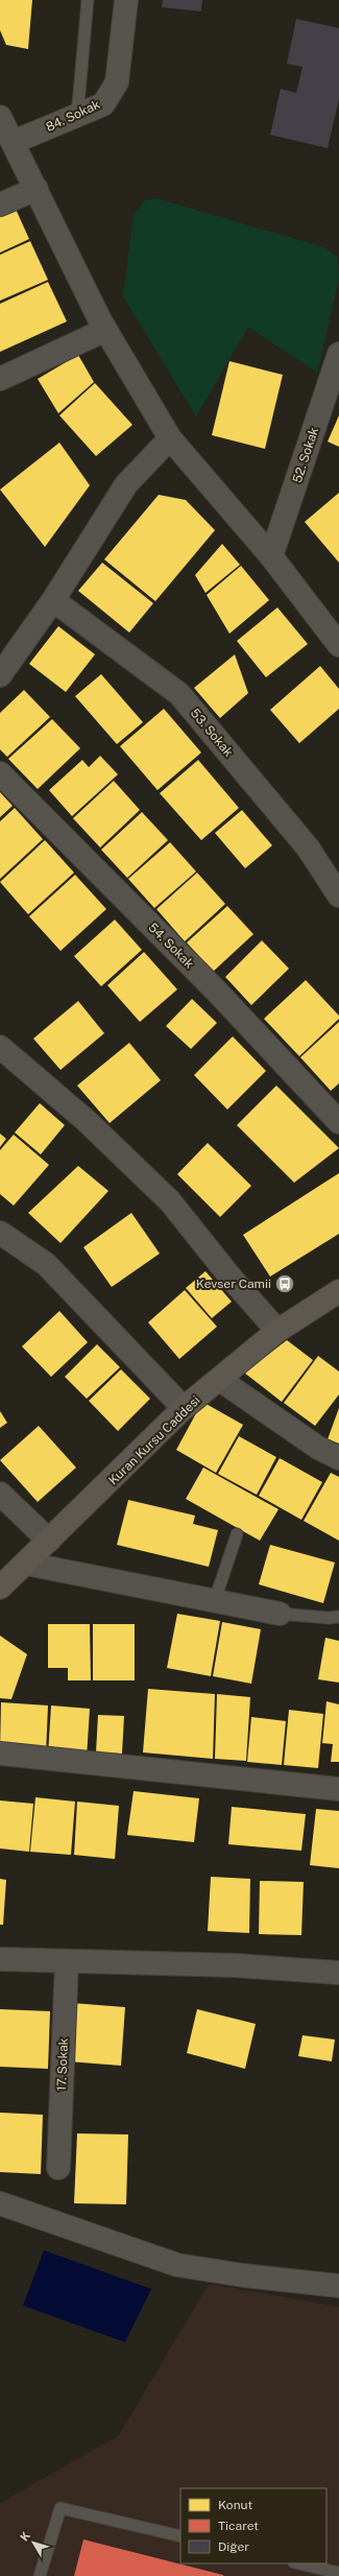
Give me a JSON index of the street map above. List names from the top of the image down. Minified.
{"streets":{"main road":["Kuran Kursu Caddesi"],"street":["84. Sokak","52. Sokak","53. Sokak","54. Sokak","17. Sokak"]},"places":{"bus stop":["Kevser Camii"]},"legend":["Konut","Ticaret","Diğer"],"north":"top left"}
